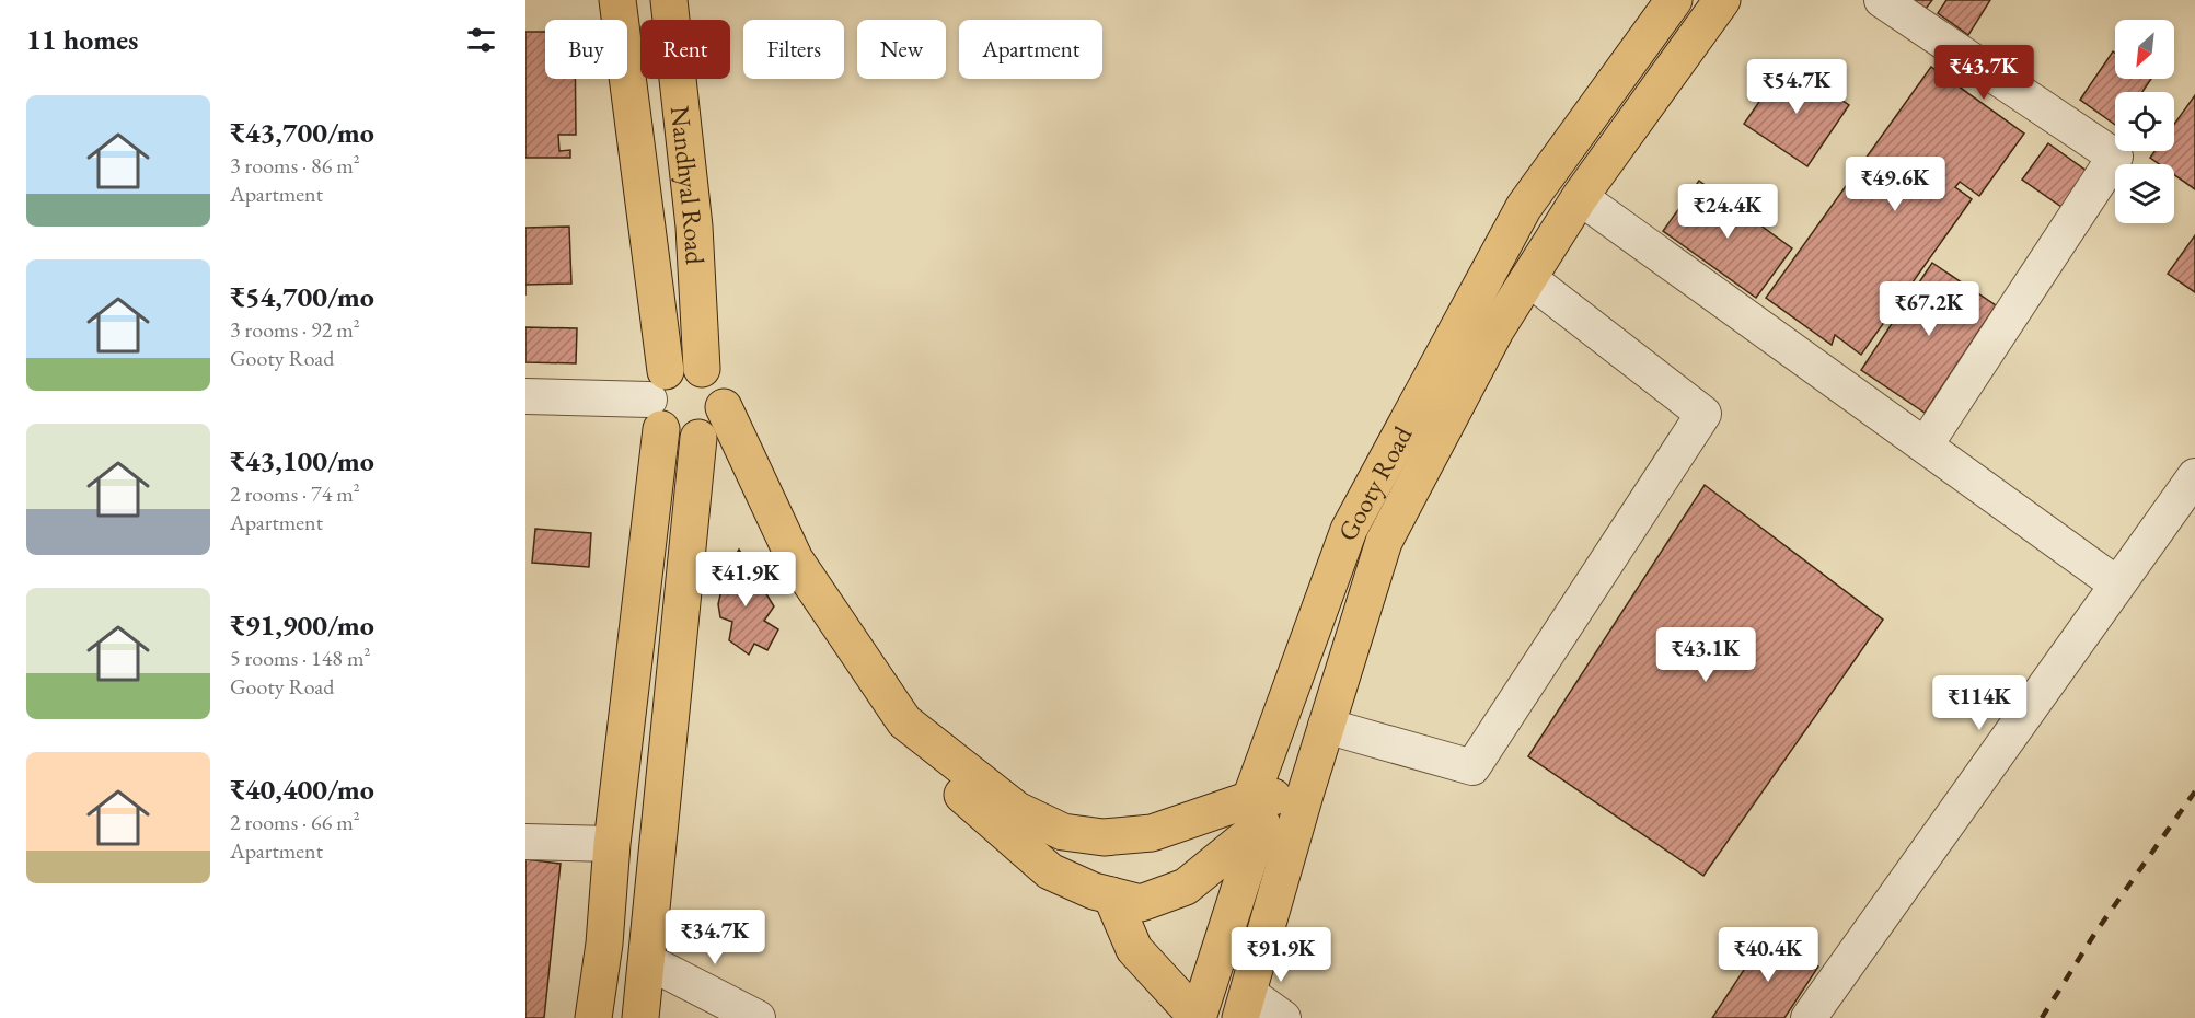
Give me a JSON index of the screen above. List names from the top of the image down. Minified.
{"streets":{"main road":["Nandhyal Road","Gooty Road"]},"north":"bottom left","page":{"heading":"11 homes","chip":["Buy","Rent","Filters","New","Apartment"],"price":["₹43.7K","₹54.7K","₹49.6K","₹24.4K","₹67.2K","₹41.9K","₹43.1K","₹114K","₹34.7K","₹91.9K","₹40.4K"],"list":[{"name":"₹43,700/mo","note":"3 rooms · 86 m² · Apartment"},{"name":"₹54,700/mo","note":"3 rooms · 92 m² · Gooty Road"},{"name":"₹43,100/mo","note":"2 rooms · 74 m² · Apartment"},{"name":"₹91,900/mo","note":"5 rooms · 148 m² · Gooty Road"},{"name":"₹40,400/mo","note":"2 rooms · 66 m² · Apartment"}]}}
